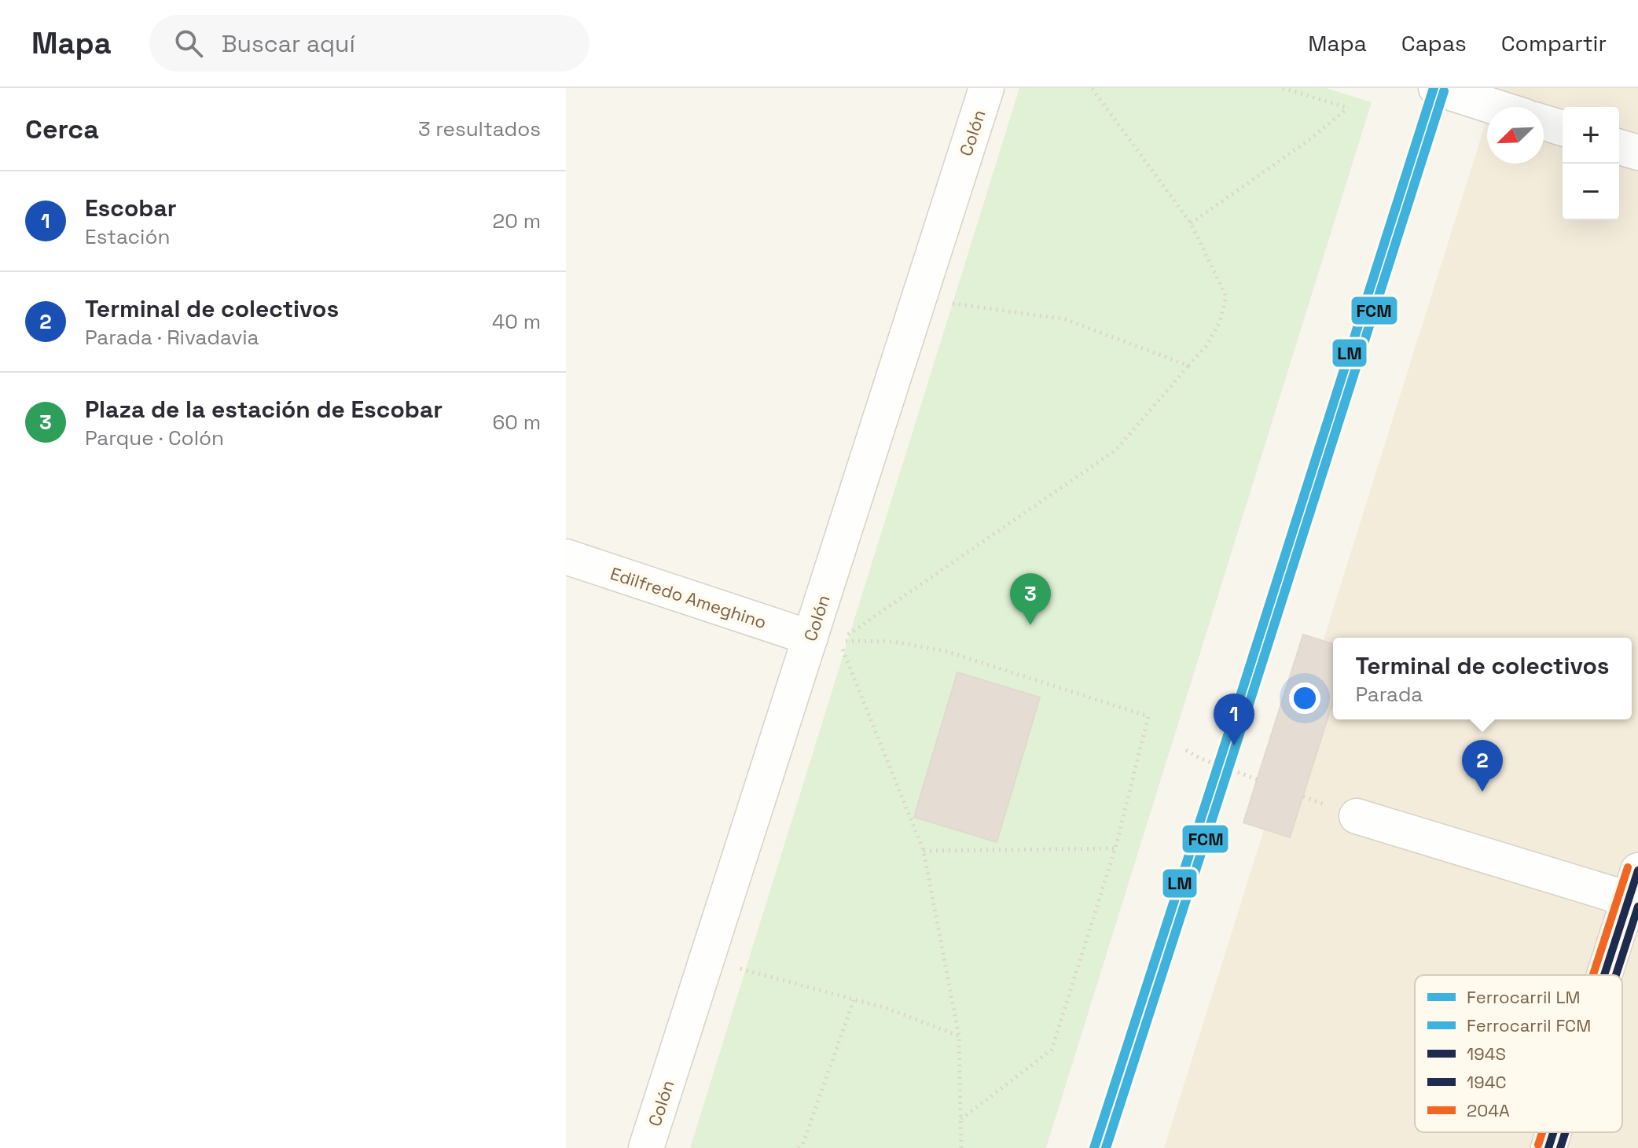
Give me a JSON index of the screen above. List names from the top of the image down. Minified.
{"streets":{"street":["Colón","Edilfredo Ameghino"]},"crossings":[["Colón","Edilfredo Ameghino"]],"lines":["rail line LM","rail line FCM","transit line 204A","transit line 194S","transit line 194C"],"legend":["Ferrocarril LM","Ferrocarril FCM","194S","194C","204A"],"north":"bottom left","page":{"header":"Mapa","search":"Buscar aquí","nav":["Mapa","Capas","Compartir"],"heading":["Cerca","3 resultados"],"map_buttons":["+","−"],"list":[{"mark":"1","name":"Escobar","note":"Estación","value":"20 m"},{"mark":"2","name":"Terminal de colectivos","note":"Parada · Rivadavia","value":"40 m"},{"mark":"3","name":"Plaza de la estación de Escobar","note":"Parque · Colón","value":"60 m"}],"pins":["3","1","2"],"popup":["Terminal de colectivos","Parada"]}}
